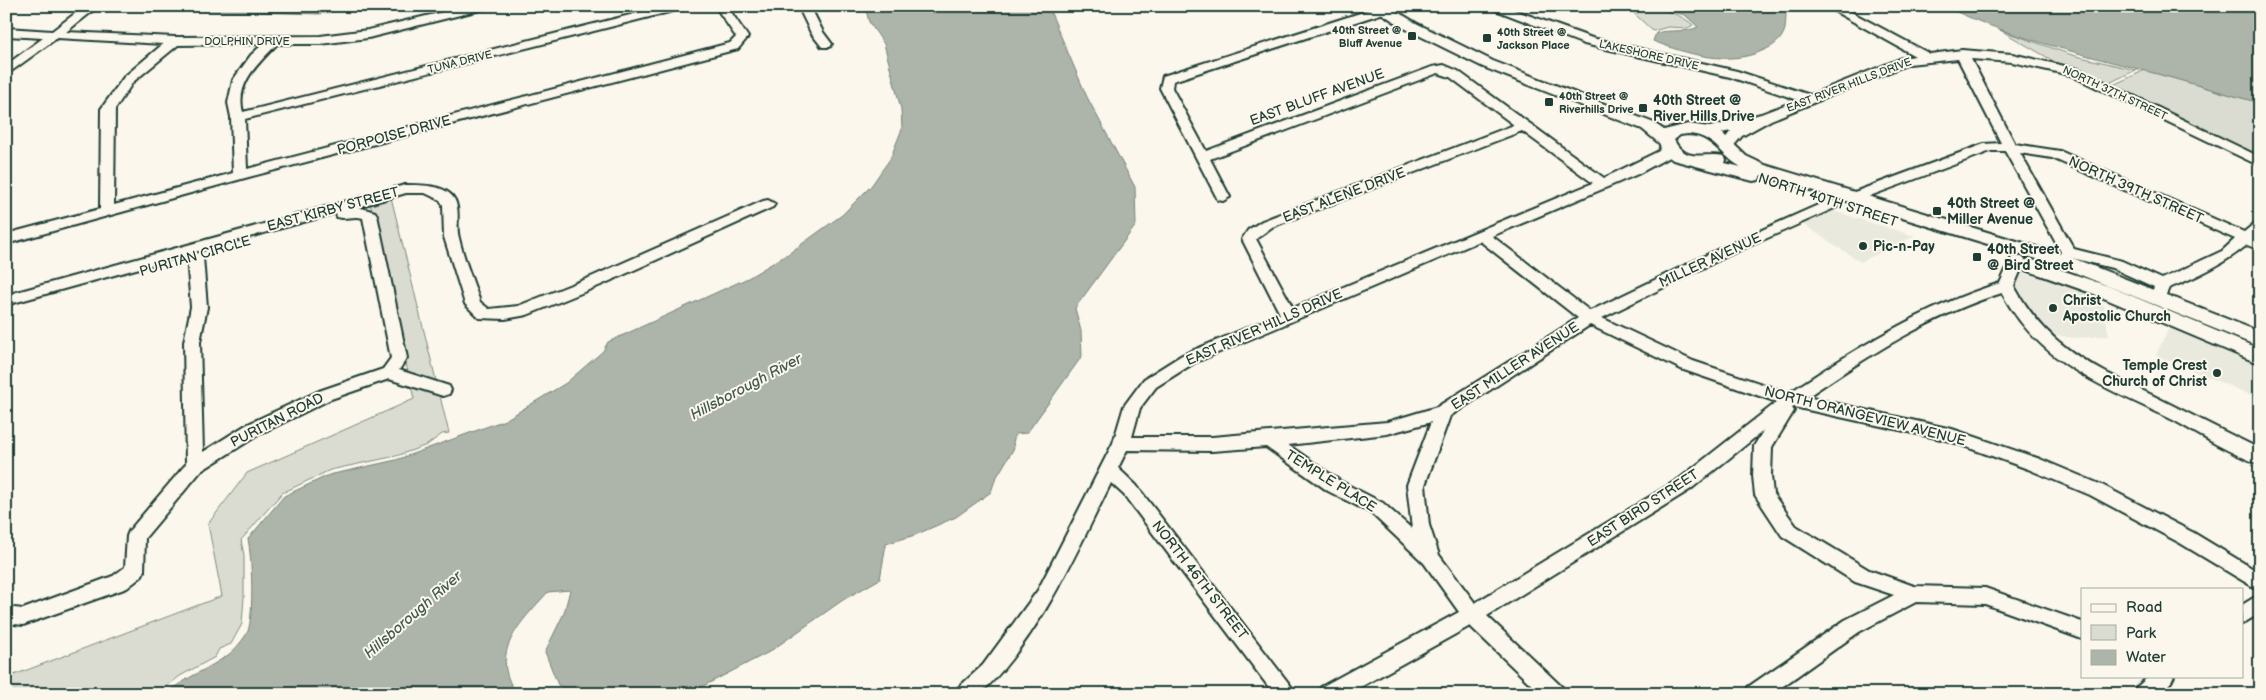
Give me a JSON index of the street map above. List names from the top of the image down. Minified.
{"streets":{"main road":["NORTH 40TH STREET"],"street":["DOLPHIN DRIVE","LAKESHORE DRIVE","TUNA DRIVE","EAST RIVER HILLS DRIVE","NORTH 37TH STREET","EAST BLUFF AVENUE","PORPOISE DRIVE","NORTH 39TH STREET","EAST ALENE DRIVE","EAST KIRBY STREET","PURITAN CIRCLE","MILLER AVENUE","EAST MILLER AVENUE","NORTH ORANGEVIEW AVENUE","PURITAN ROAD","TEMPLE PLACE","EAST BIRD STREET","NORTH 46TH STREET"]},"crossings":[["LAKESHORE DRIVE","EAST RIVER HILLS DRIVE"],["EAST RIVER HILLS DRIVE","NORTH 37TH STREET"],["EAST RIVER HILLS DRIVE","EAST ALENE DRIVE"],["EAST RIVER HILLS DRIVE","NORTH 40TH STREET"],["EAST RIVER HILLS DRIVE","NORTH ORANGEVIEW AVENUE"],["EAST RIVER HILLS DRIVE","NORTH 46TH STREET"],["EAST BLUFF AVENUE","EAST ALENE DRIVE"],["NORTH 40TH STREET","MILLER AVENUE"],["PURITAN CIRCLE","PURITAN ROAD"],["MILLER AVENUE","EAST MILLER AVENUE"],["MILLER AVENUE","NORTH ORANGEVIEW AVENUE"],["EAST MILLER AVENUE","NORTH ORANGEVIEW AVENUE"],["EAST MILLER AVENUE","TEMPLE PLACE"],["NORTH ORANGEVIEW AVENUE","EAST BIRD STREET"],["TEMPLE PLACE","EAST BIRD STREET"]],"water":["Hillsborough River"],"places":{"transit":["40th Street @ Bluff Avenue","40th Street @ Jackson Place","40th Street @ Riverhills Drive","40th Street @ River Hills Drive","40th Street @ Miller Avenue","40th Street @ Bird Street"],"other":["Pic-n-Pay","Christ Apostolic Church","Temple Crest Church of Christ"]},"legend":["Road","Park","Water"]}
